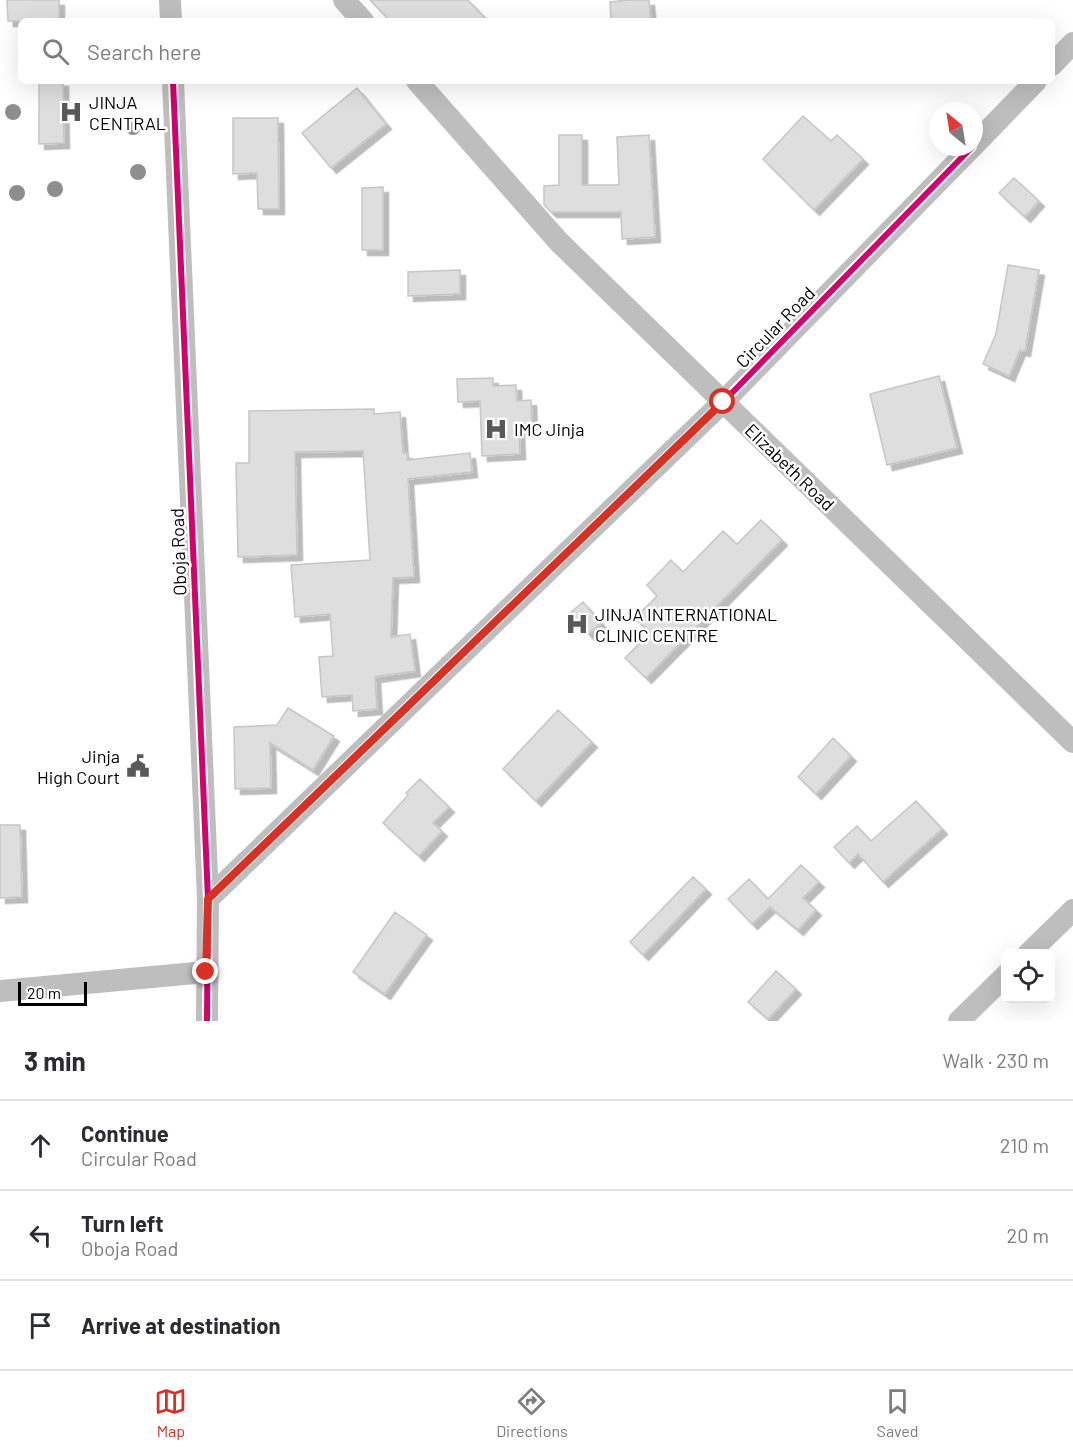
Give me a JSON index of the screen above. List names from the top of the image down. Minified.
{"streets":{"street":["Circular Road","Elizabeth Road","Oboja Road"]},"crossings":[["Circular Road","Elizabeth Road"],["Circular Road","Oboja Road"]],"places":{"hospital":["JINJA CENTRAL","IMC Jinja","JINJA INTERNATIONAL CLINIC CENTRE"],"public building":["Jinja High Court"]},"scale_bar":"20 m","north":"top left","page":{"search":"Search here","scale":"20 m","heading":["3 min","Walk · 230 m"],"list":[["Continue","Circular Road","210 m"],["Turn left","Oboja Road","20 m"],"Arrive at destination"],"nav":["Map","Directions","Saved"]}}
